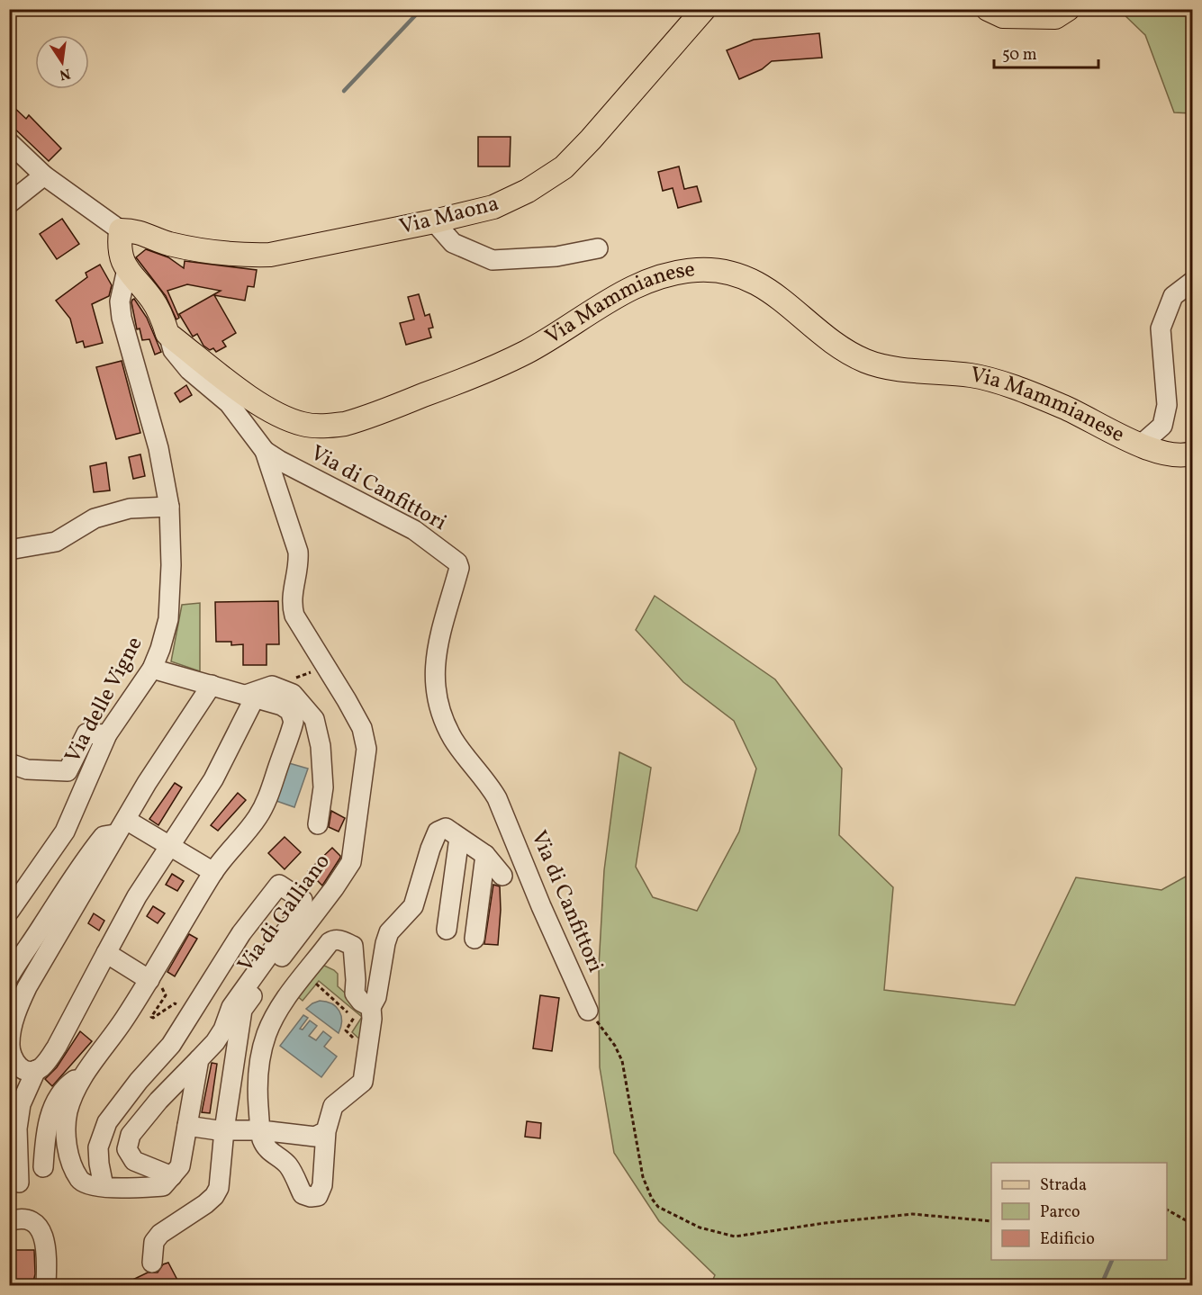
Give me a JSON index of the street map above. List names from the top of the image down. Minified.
{"streets":{"main road":["Via Maona","Via Mammianese"],"street":["Via di Canfittori","Via delle Vigne","Via di Galliano"]},"crossings":[["Via Mammianese","Via di Canfittori"],["Via di Canfittori","Via di Galliano"]],"legend":["Strada","Parco","Edificio"],"scale_bar":"50 m","north":"bottom"}
